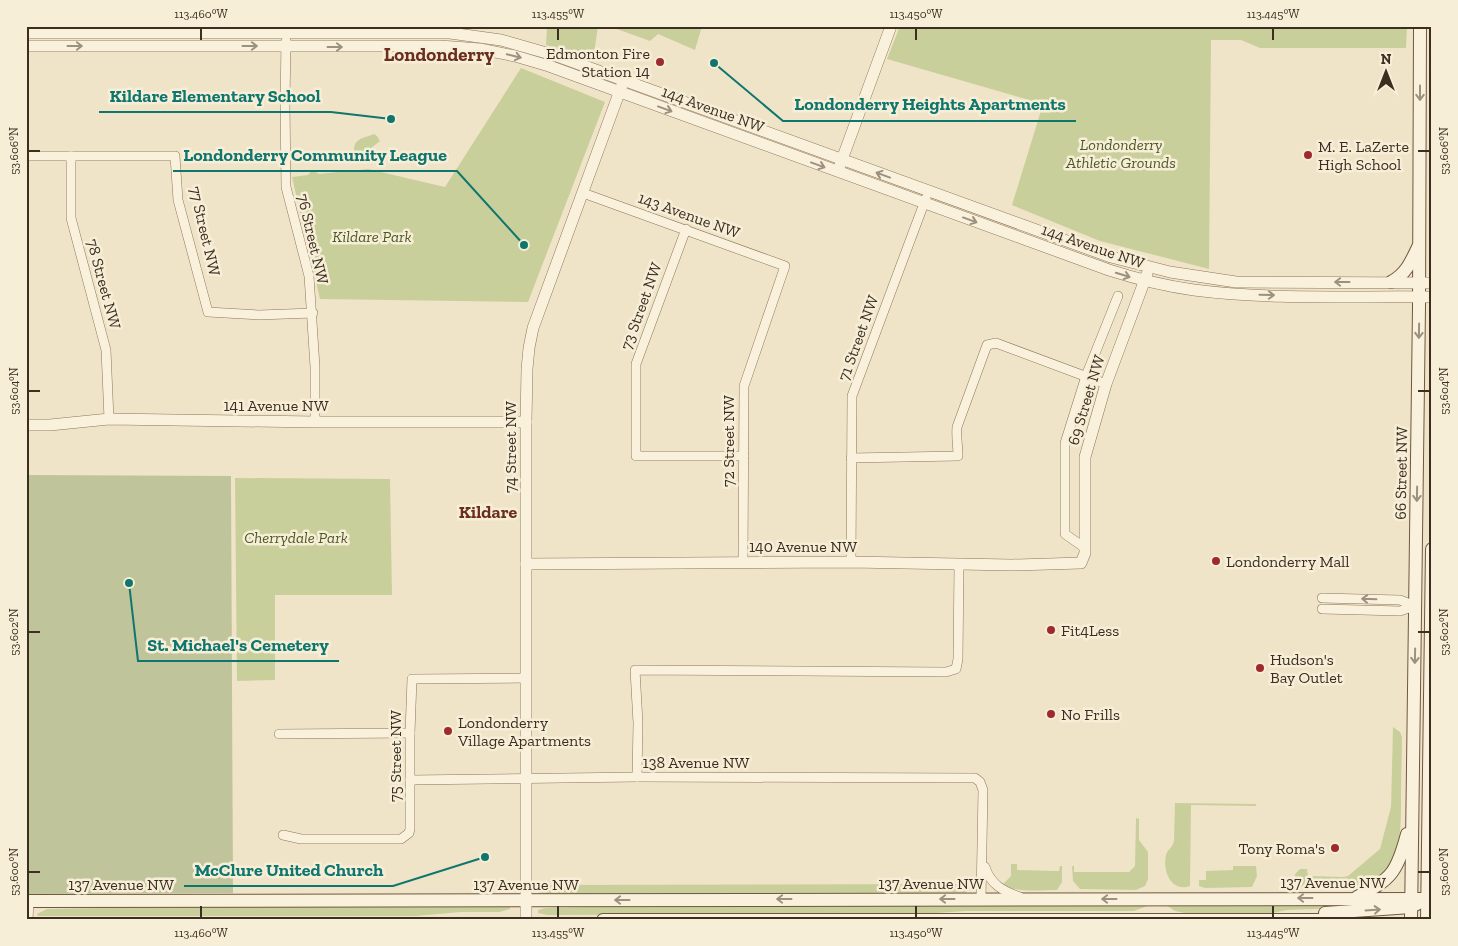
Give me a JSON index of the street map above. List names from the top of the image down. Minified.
{"streets":{"main road":["66 Street NW","137 Avenue NW"],"street":["144 Avenue NW","143 Avenue NW","77 Street NW","76 Street NW","78 Street NW","73 Street NW","71 Street NW","69 Street NW","141 Avenue NW","72 Street NW","74 Street NW","140 Avenue NW","75 Street NW","138 Avenue NW"]},"crossings":[["144 Avenue NW","76 Street NW"],["144 Avenue NW","71 Street NW"],["144 Avenue NW","69 Street NW"],["144 Avenue NW","74 Street NW"],["144 Avenue NW","66 Street NW"],["143 Avenue NW","73 Street NW"],["143 Avenue NW","72 Street NW"],["143 Avenue NW","74 Street NW"],["77 Street NW","76 Street NW"],["77 Street NW","78 Street NW"],["76 Street NW","141 Avenue NW"],["78 Street NW","141 Avenue NW"],["73 Street NW","72 Street NW"],["71 Street NW","140 Avenue NW"],["69 Street NW","140 Avenue NW"],["141 Avenue NW","74 Street NW"],["72 Street NW","140 Avenue NW"],["74 Street NW","140 Avenue NW"],["74 Street NW","75 Street NW"],["74 Street NW","138 Avenue NW"],["74 Street NW","137 Avenue NW"],["66 Street NW","137 Avenue NW"],["75 Street NW","138 Avenue NW"],["138 Avenue NW","137 Avenue NW"]],"districts":["Londonderry","Kildare"],"parks":["Londonderry Athletic Grounds","Kildare Park","Cherrydale Park"],"places":["Edmonton Fire Station 14","Londonderry Heights Apartments","Kildare Elementary School","M. E. LaZerte High School","Londonderry Community League","Londonderry Mall","St. Michael's Cemetery","Fit4Less","Hudson's Bay Outlet","No Frills","Londonderry Village Apartments","Tony Roma's","McClure United Church"],"north":"top","coordinates":["113.460°W","113.455°W","113.450°W","113.445°W","53.606°N","53.604°N","53.602°N","53.600°N"]}
